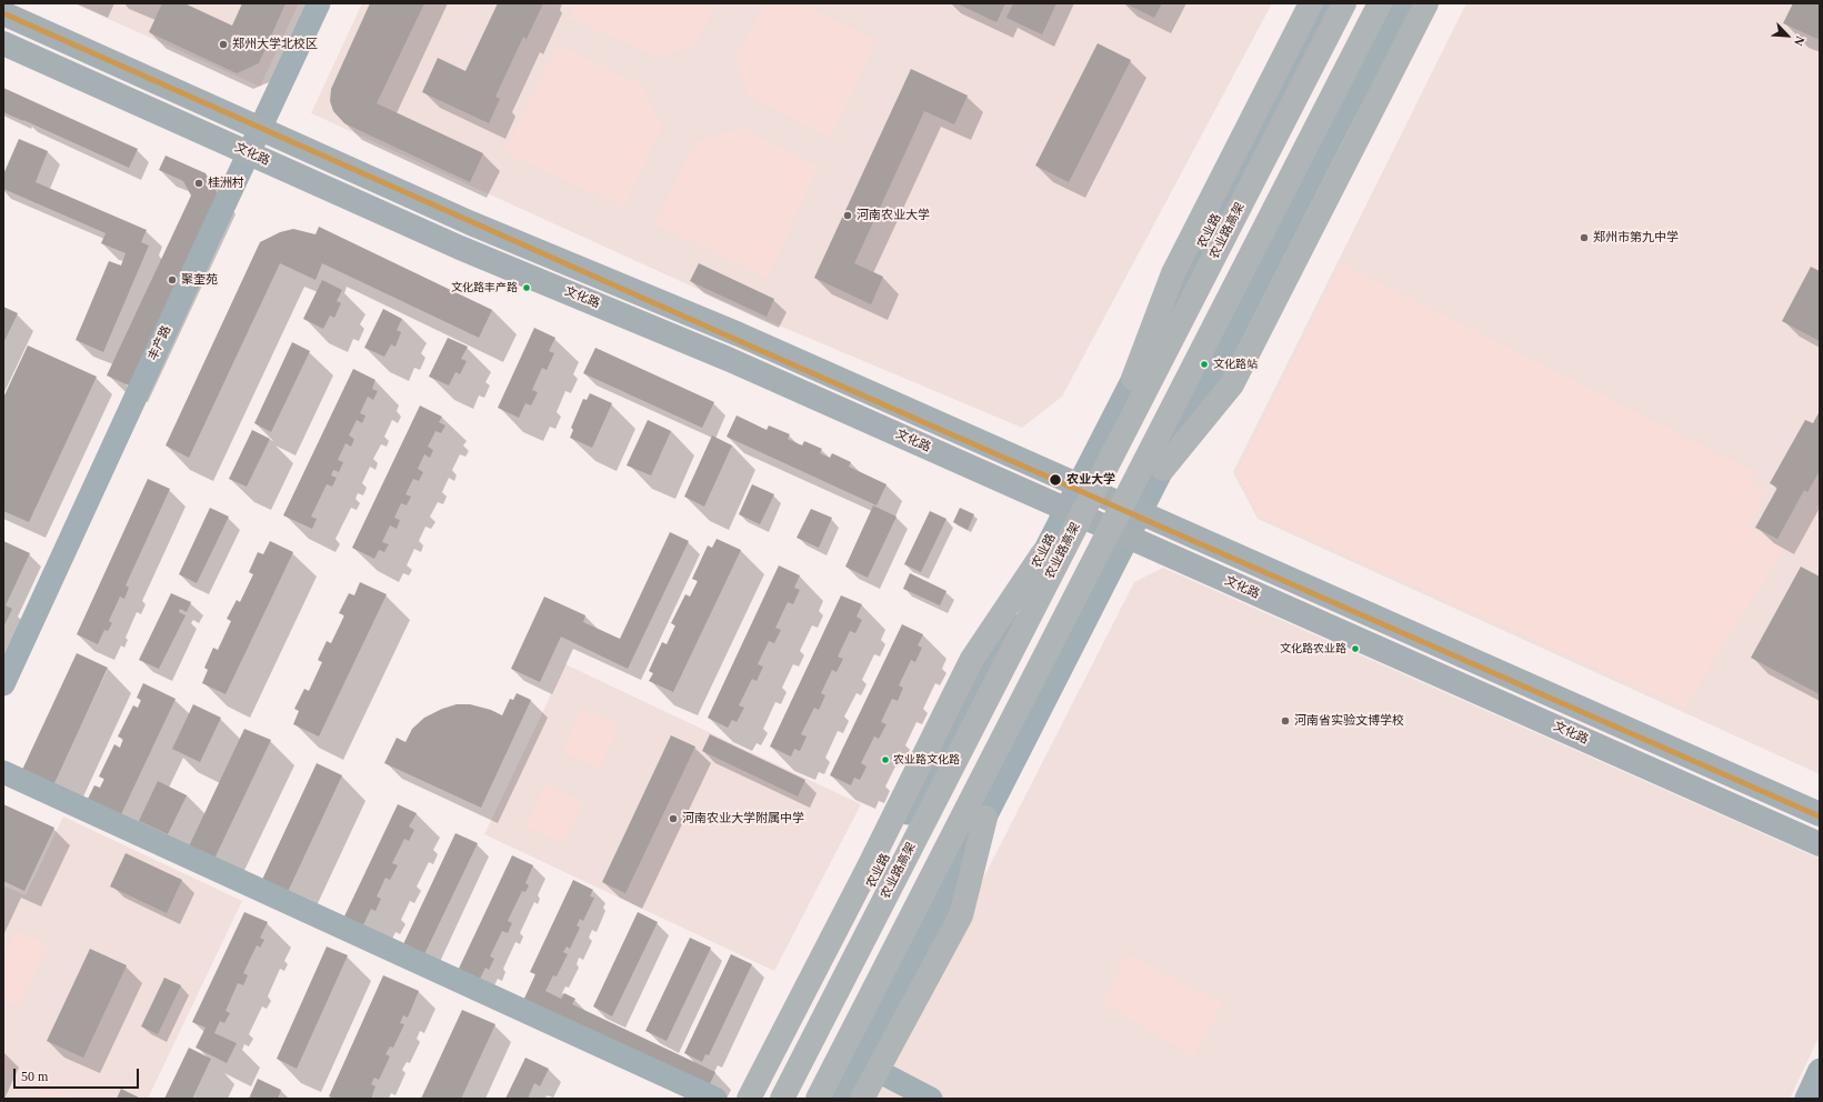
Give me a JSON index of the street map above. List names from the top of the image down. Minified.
{"streets":{"highway":["农业路高架"],"main road":["文化路"],"street":["农业路","丰产路"]},"crossings":[["文化路","农业路"],["文化路","丰产路"]],"places":["郑州大学北校区","桂洲村","河南农业大学","郑州市第九中学","聚奎苑","文化路丰产路","文化路站","农业大学","文化路农业路","河南省实验文博学校","农业路文化路","河南农业大学附属中学"],"scale_bar":"50 m","north":"bottom right"}
